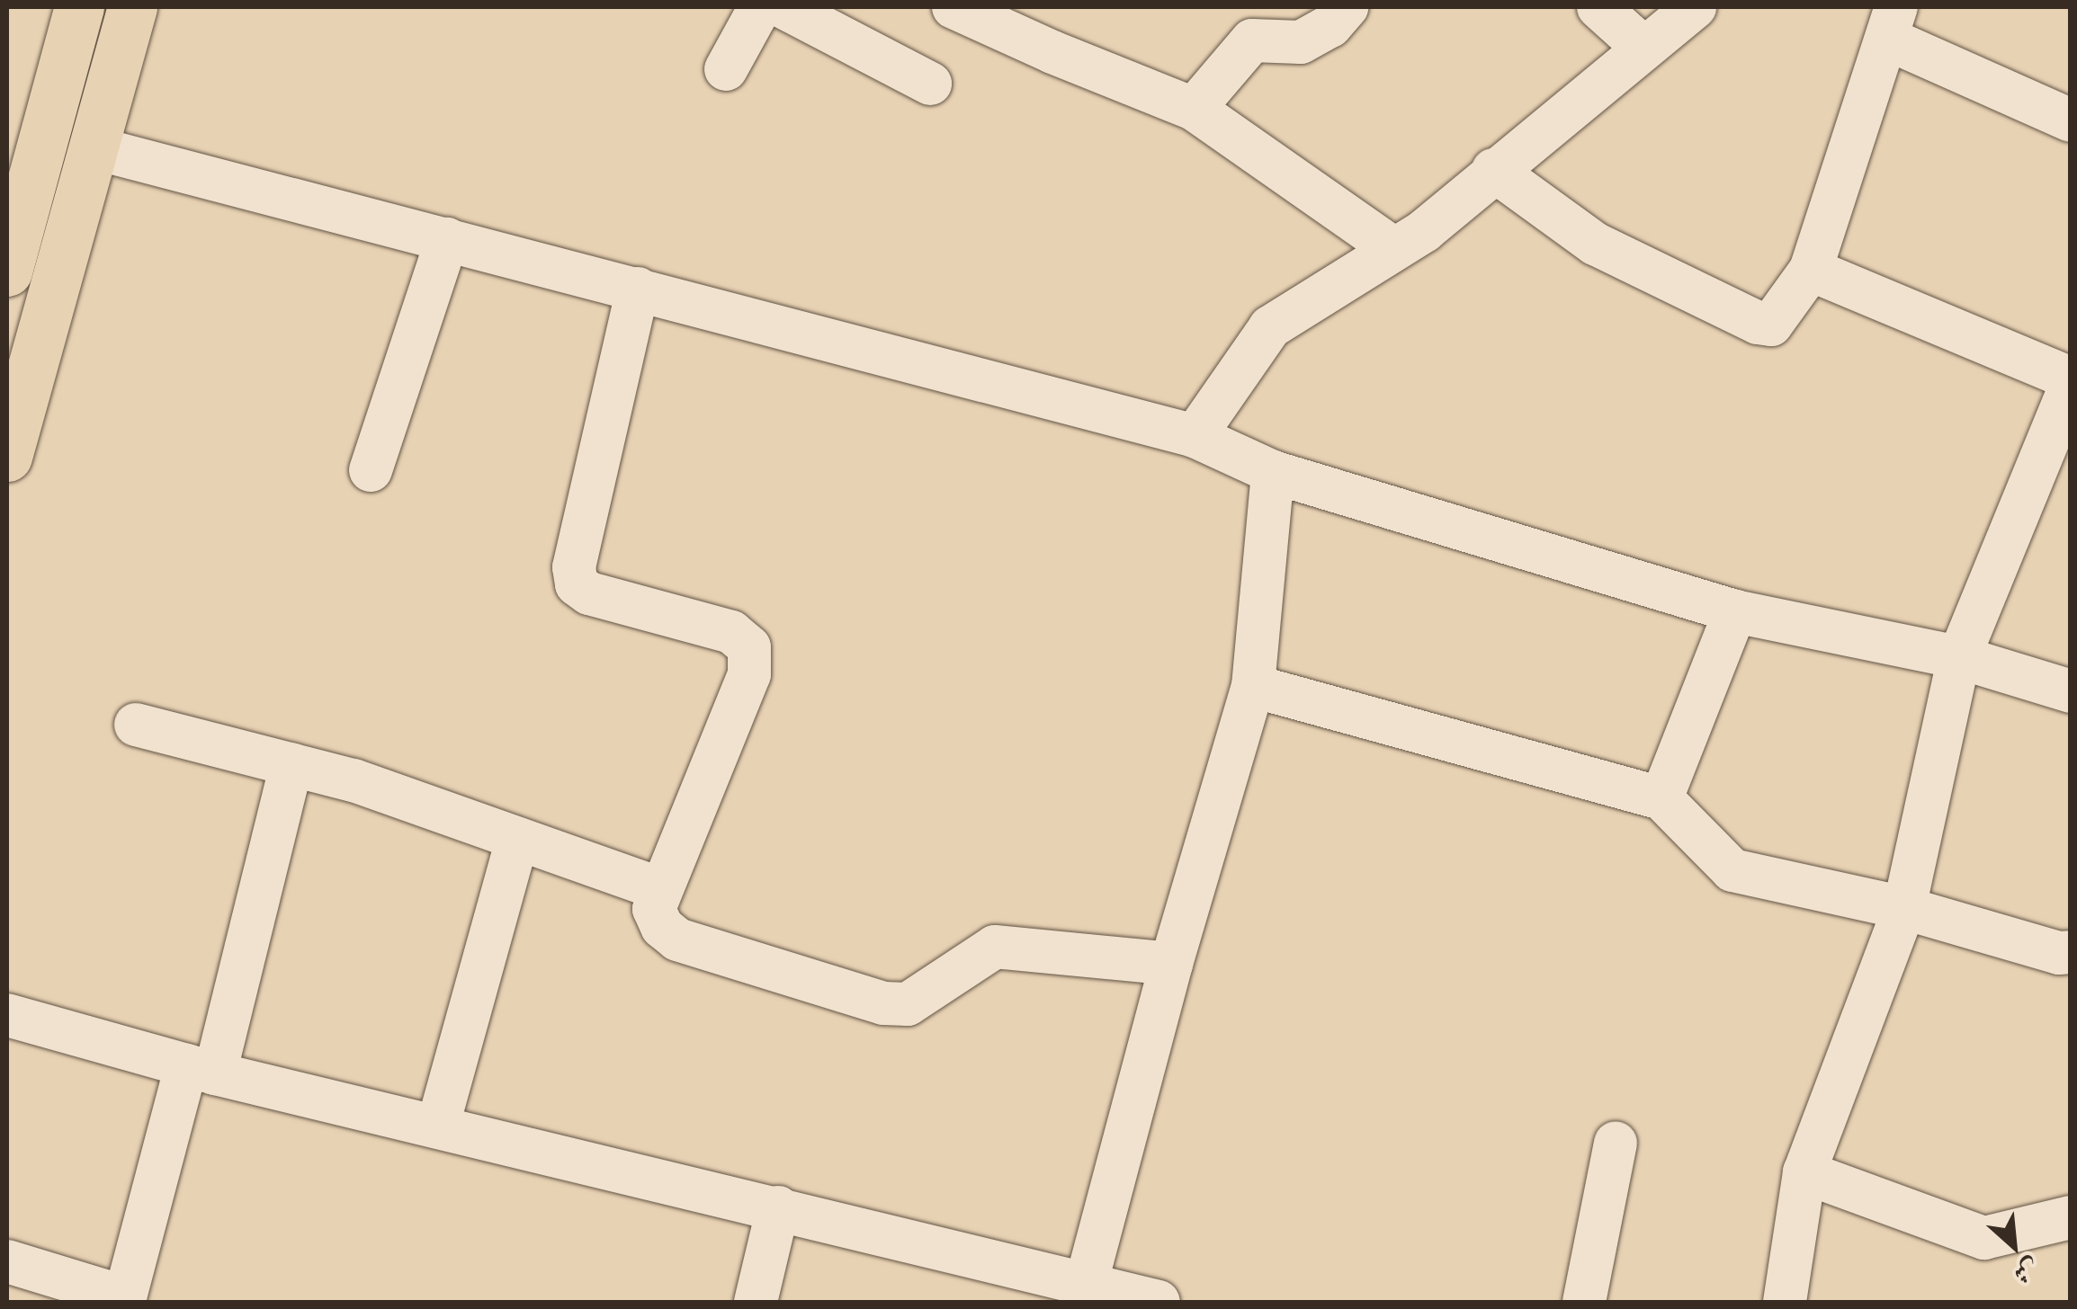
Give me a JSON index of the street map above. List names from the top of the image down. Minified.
{"north":"bottom right"}
